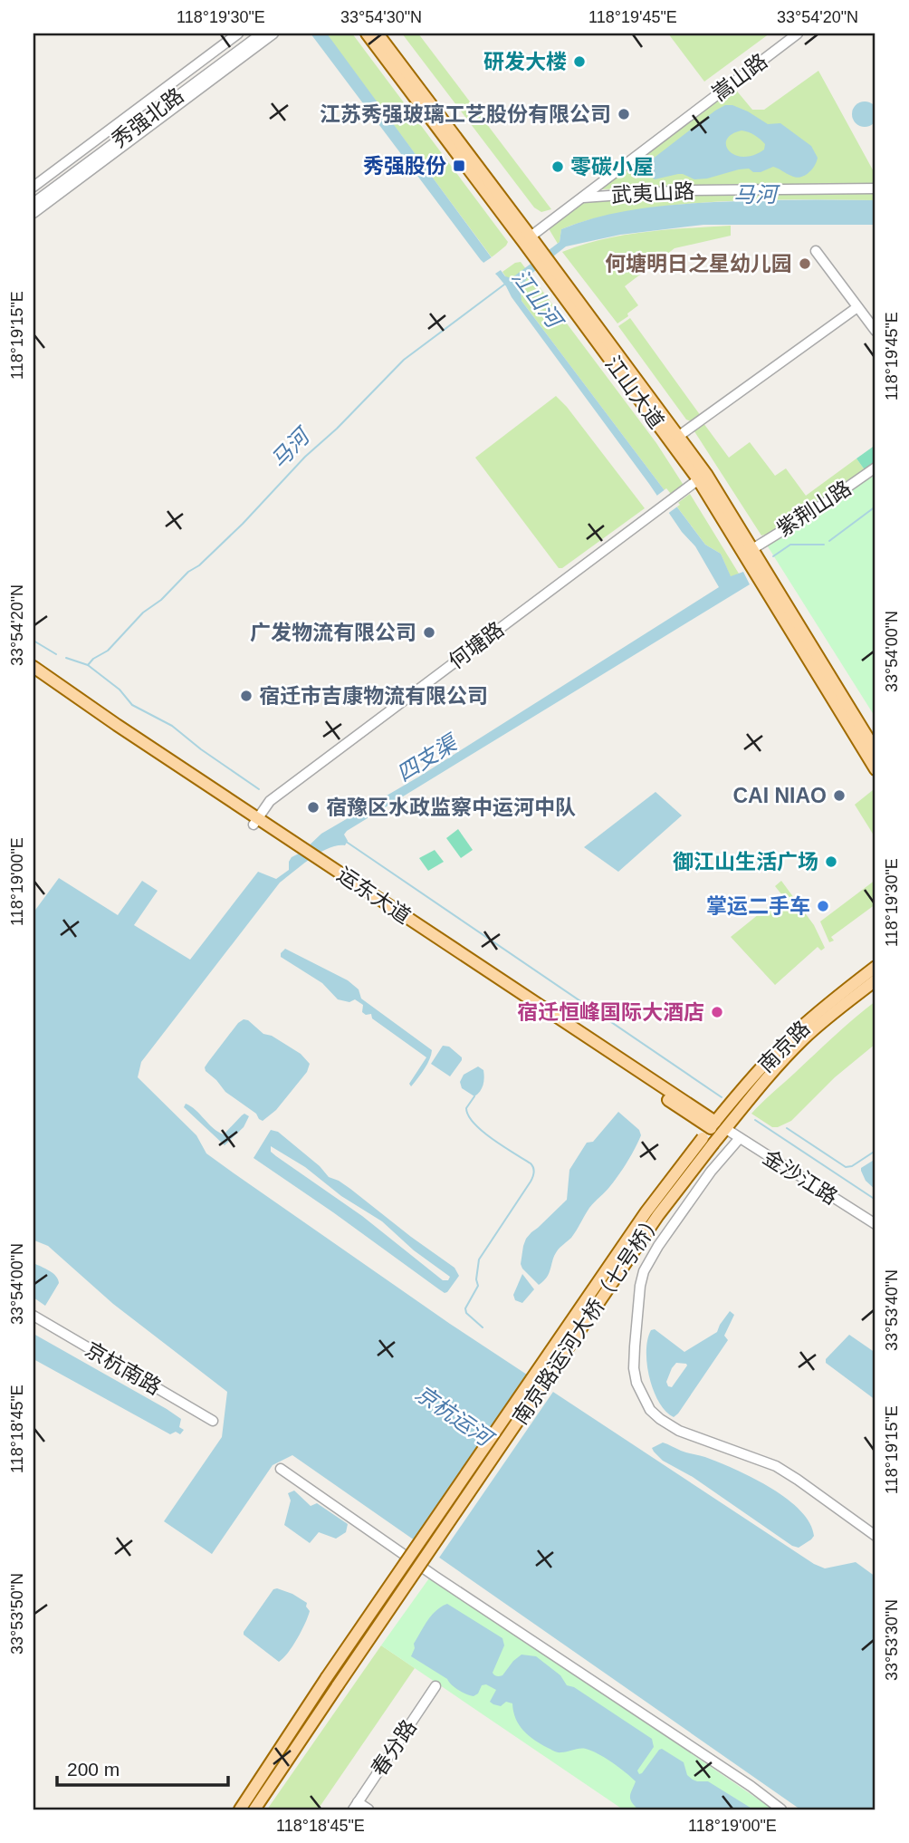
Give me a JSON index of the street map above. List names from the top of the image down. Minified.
{"streets":{"main road":["江山大道","运东大道","南京路","南京路运河大桥（七号桥）"],"street":["嵩山路","秀强北路","武夷山路","紫荆山路","何塘路","金沙江路","京杭南路","春分路"]},"crossings":[["嵩山路","武夷山路"],["嵩山路","江山大道"],["江山大道","紫荆山路"],["江山大道","何塘路"],["何塘路","运东大道"],["运东大道","南京路"],["运东大道","金沙江路"],["南京路","金沙江路"],["南京路","南京路运河大桥（七号桥）"]],"water":["马河","江山河","四支渠","京杭运河"],"places":{"other":["研发大楼","江苏秀强玻璃工艺股份有限公司","零碳小屋","何塘明日之星幼儿园","广发物流有限公司","宿迁市吉康物流有限公司","CAI NIAO","宿豫区水政监察中运河中队","御江山生活广场","掌运二手车","宿迁恒峰国际大酒店"],"transit":["秀强股份"]},"scale_bar":"200 m","coordinates":["118°19'30\"E","33°54'30\"N","118°19'45\"E","33°54'20\"N","118°19'15\"E","33°54'00\"N","118°19'00\"E","33°53'40\"N","118°18'45\"E","33°53'50\"N","33°53'30\"N"]}
